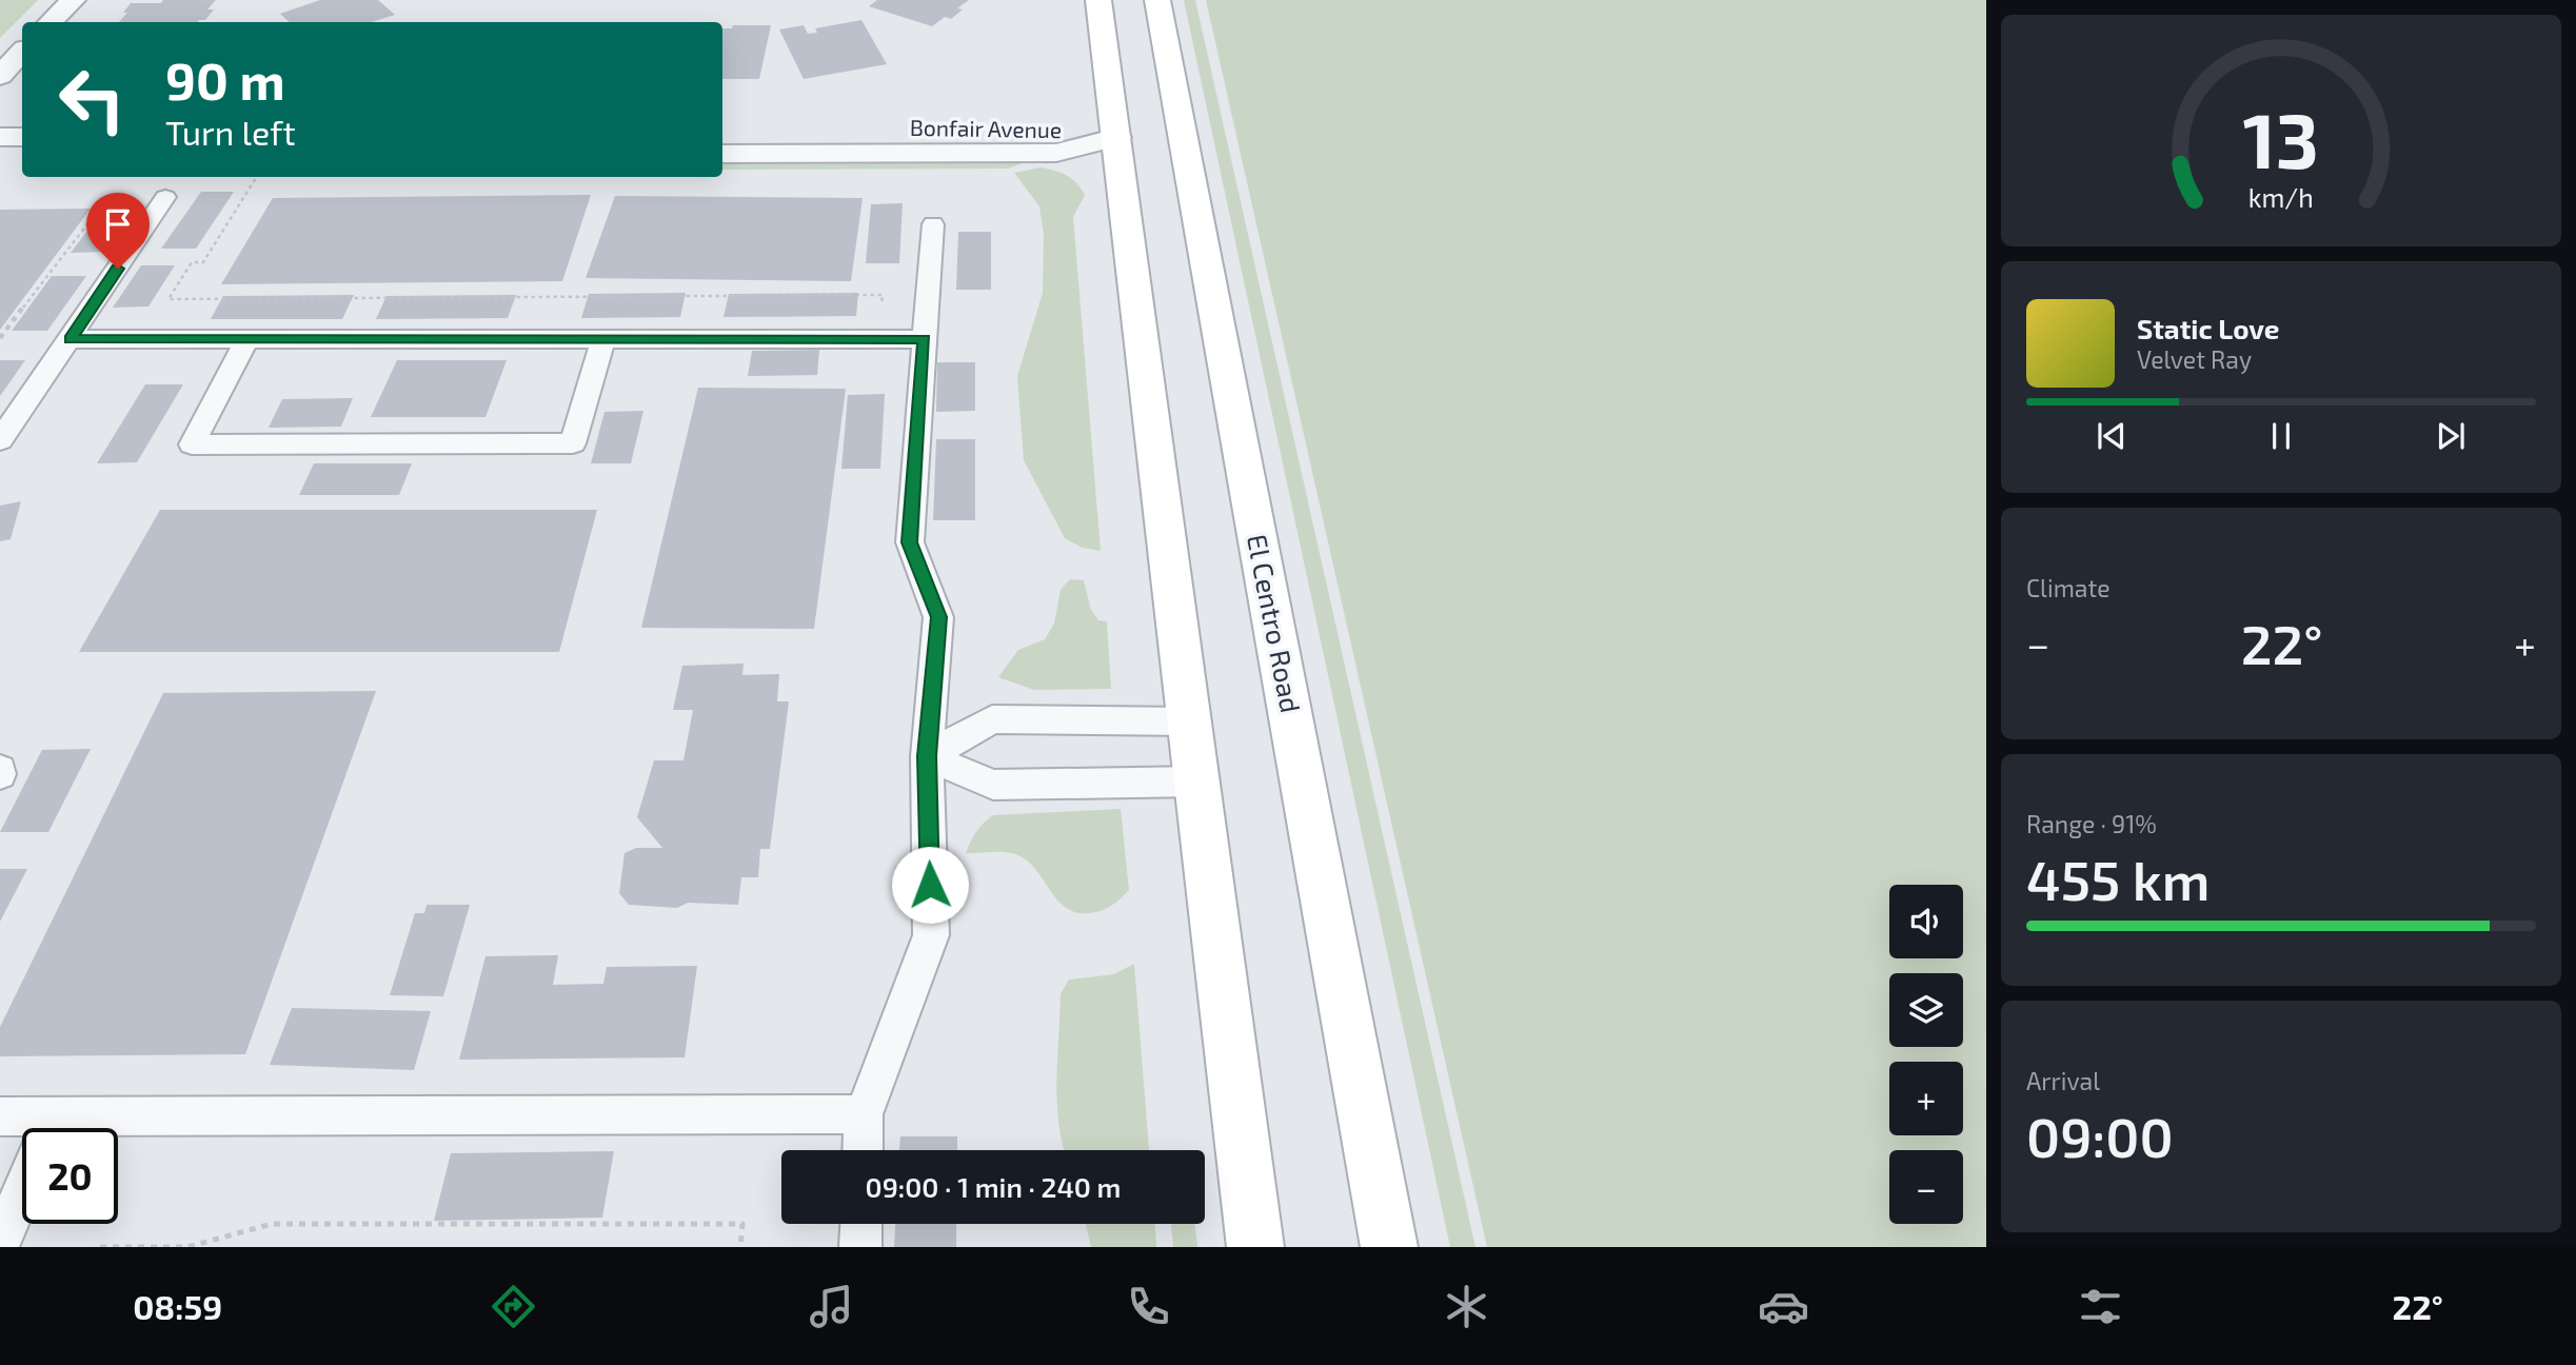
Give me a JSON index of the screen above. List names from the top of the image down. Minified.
{"streets":{"main road":["El Centro Road"],"street":["Bonfair Avenue"]},"page":{"turn":["90 m","Turn left"],"song":["Static Love","Velvet Ray"],"tile":["Climate",["Range · 91%","455 km"],["Arrival","09:00"]],"heat":["−","22°","+"],"map_buttons":["+","−"],"limit":"20","trip":"09:00 · 1 min · 240 m","tabs":["08:59","22°"],"gauge":["13","km/h"]}}
